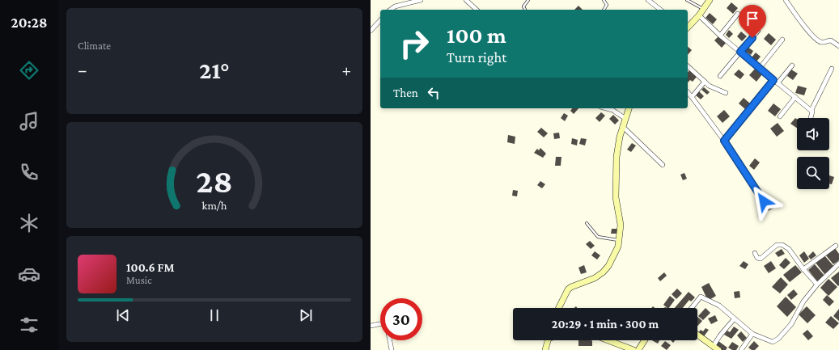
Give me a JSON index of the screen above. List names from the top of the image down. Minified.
{"page":{"tabs":"20:28","tile":"Climate","turn":["100 m","Turn right"],"heat":["−","21°","+"],"then":"Then","song":["100.6 FM","Music"],"limit":"30","trip":"20:29 · 1 min · 300 m","gauge":["28","km/h"]}}
